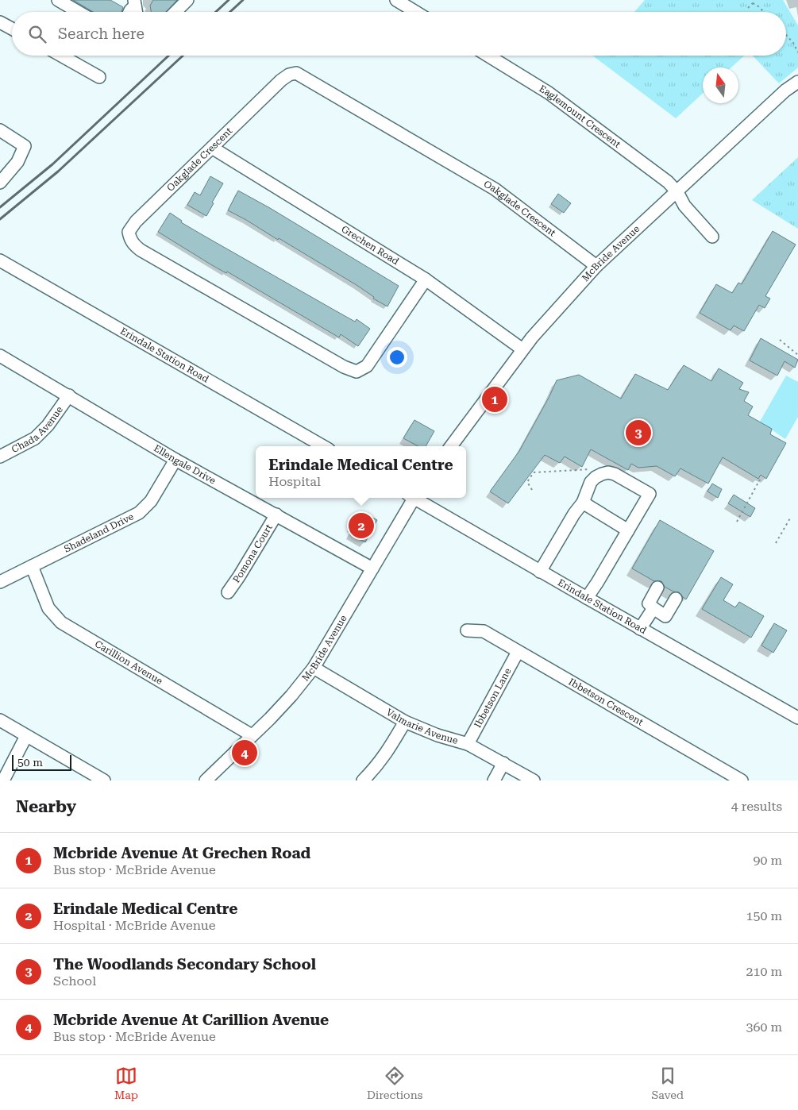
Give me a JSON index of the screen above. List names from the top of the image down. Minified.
{"streets":{"street":["Eaglemount Crescent","Oakglade Crescent","Grechen Road","McBride Avenue","Erindale Station Road","Chada Avenue","Ellengale Drive","Shadeland Drive","Pomona Court","Carillion Avenue","Ibbetson Lane","Ibbetson Crescent","Valmarie Avenue"]},"crossings":[["Eaglemount Crescent","McBride Avenue"],["Oakglade Crescent","Grechen Road"],["Oakglade Crescent","McBride Avenue"],["Grechen Road","McBride Avenue"],["McBride Avenue","Ellengale Drive"],["McBride Avenue","Carillion Avenue"],["McBride Avenue","Valmarie Avenue"],["Chada Avenue","Ellengale Drive"],["Ellengale Drive","Shadeland Drive"],["Ellengale Drive","Pomona Court"],["Shadeland Drive","Carillion Avenue"],["Ibbetson Lane","Ibbetson Crescent"],["Ibbetson Lane","Valmarie Avenue"]],"scale_bar":"50 m","north":"top","page":{"search":"Search here","pins":["1","3","2","4"],"popup":["Erindale Medical Centre","Hospital"],"scale":"50 m","heading":["Nearby","4 results"],"list":[{"mark":"1","name":"Mcbride Avenue At Grechen Road","note":"Bus stop · McBride Avenue","value":"90 m"},{"mark":"2","name":"Erindale Medical Centre","note":"Hospital · McBride Avenue","value":"150 m"},{"mark":"3","name":"The Woodlands Secondary School","note":"School","value":"210 m"},{"mark":"4","name":"Mcbride Avenue At Carillion Avenue","note":"Bus stop · McBride Avenue","value":"360 m"}],"nav":["Map","Directions","Saved"]}}
